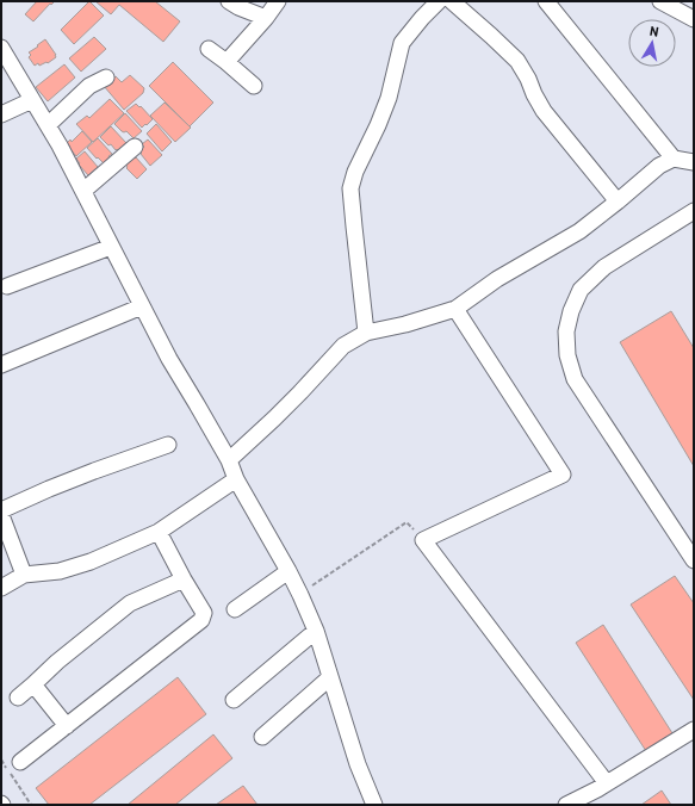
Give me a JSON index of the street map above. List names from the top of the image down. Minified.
{"north":"top"}
